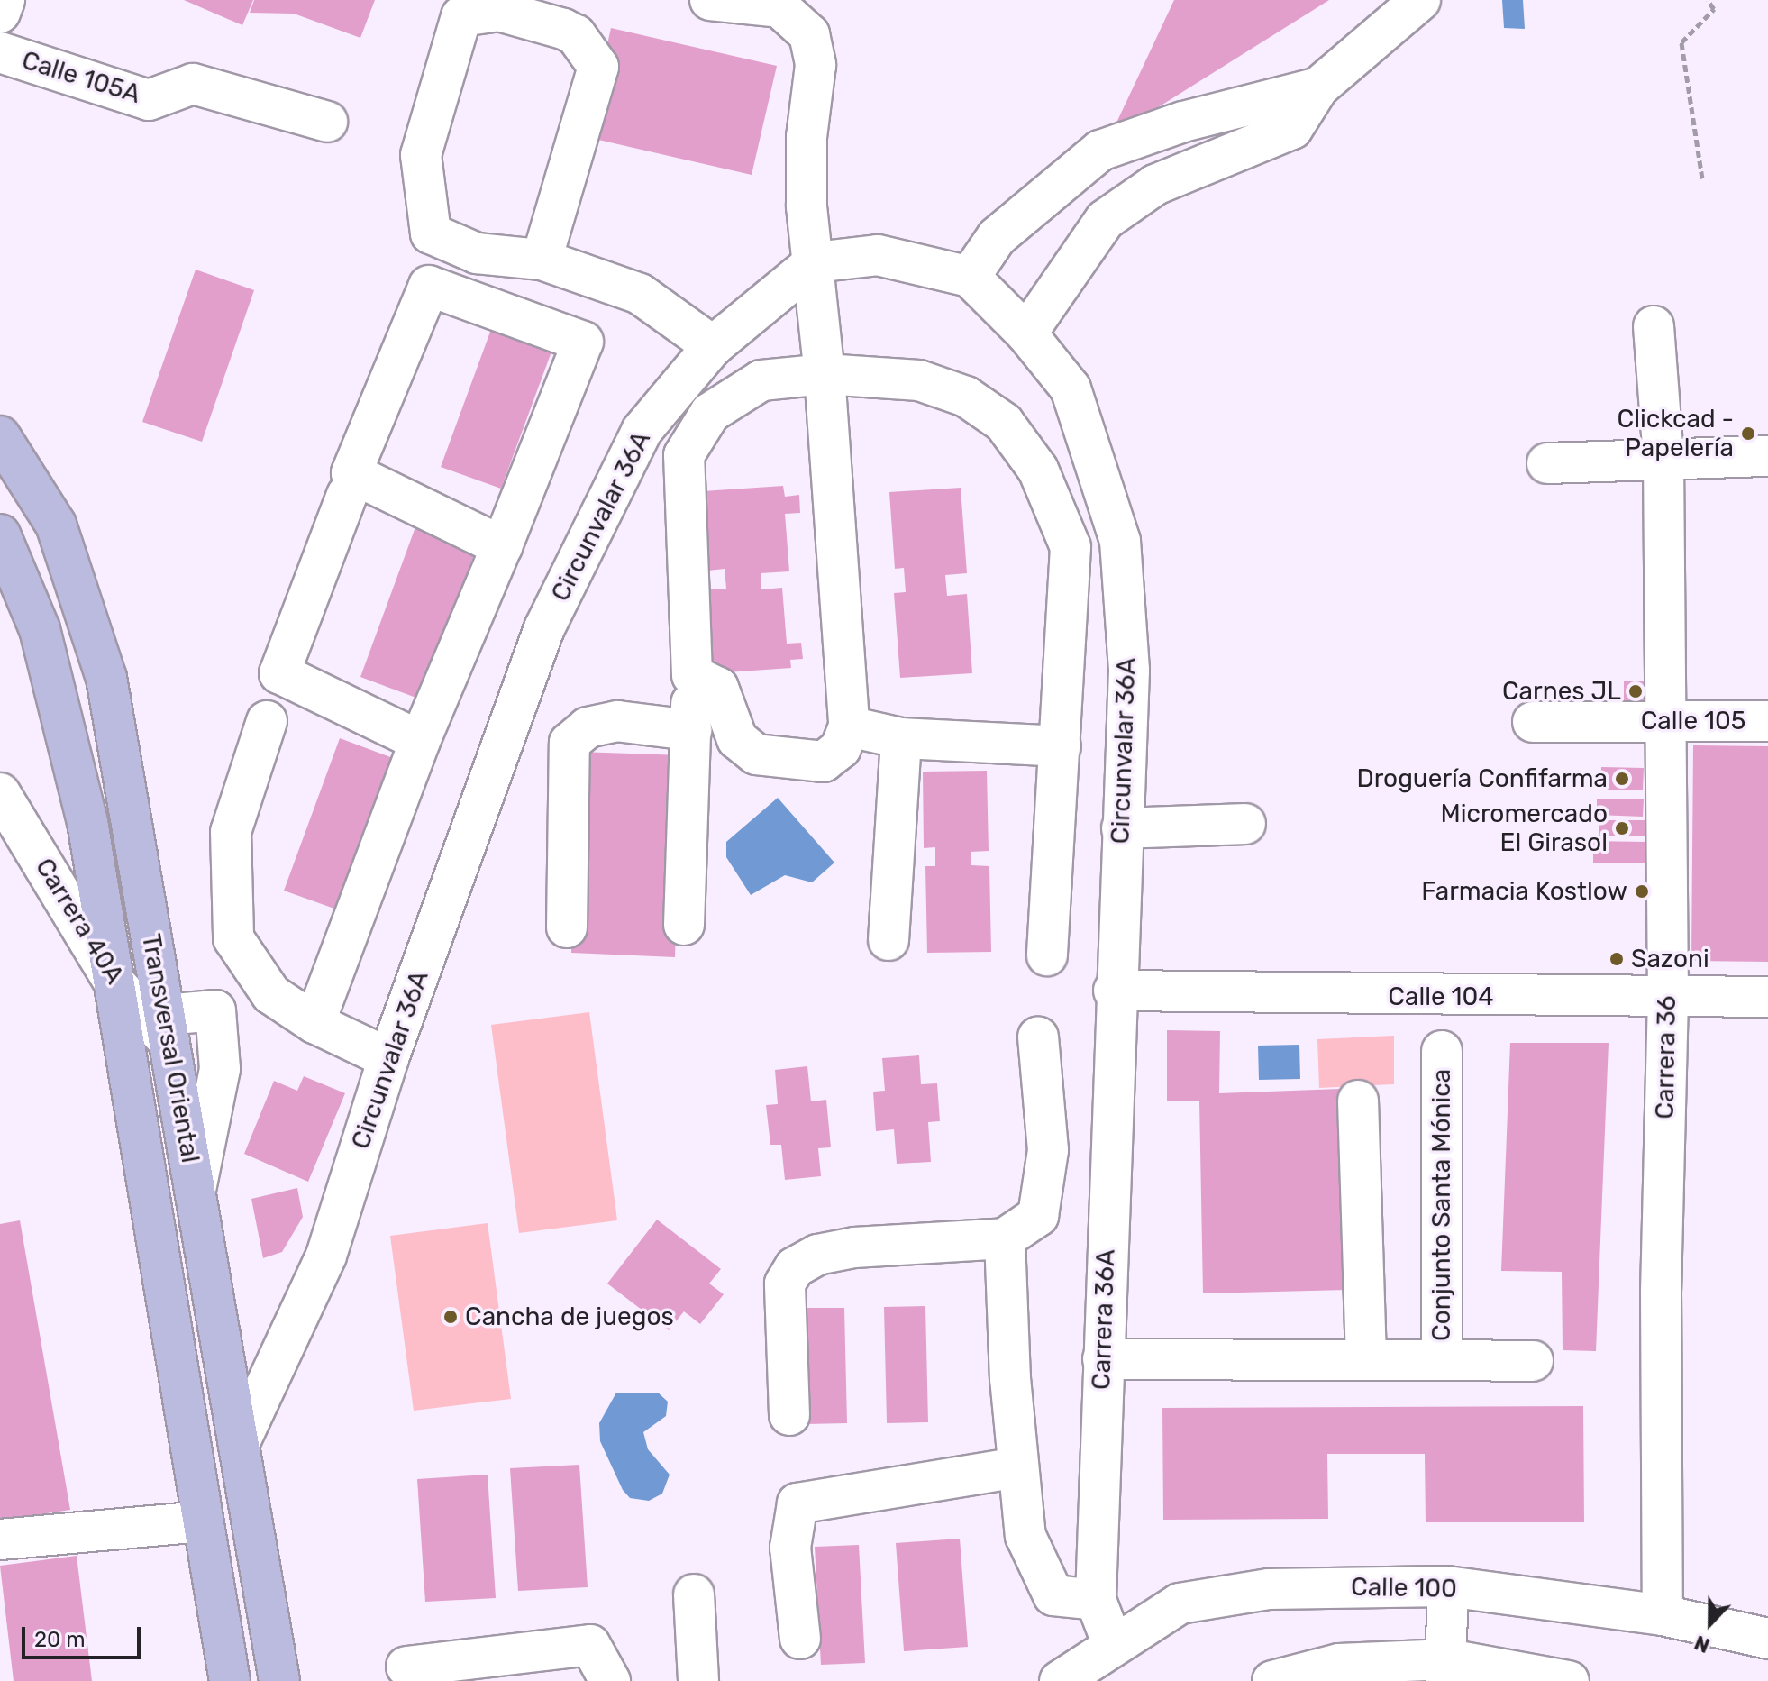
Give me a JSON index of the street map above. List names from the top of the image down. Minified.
{"streets":{"main road":["Transversal Oriental"],"street":["Calle 105A","Circunvalar 36A","Calle 105","Carrera 40A","Calle 104","Carrera 36","Conjunto Santa Mónica","Carrera 36A","Calle 100"]},"crossings":[["Circunvalar 36A","Calle 104"],["Circunvalar 36A","Transversal Oriental"],["Circunvalar 36A","Carrera 36A"],["Calle 105","Carrera 36"],["Carrera 40A","Transversal Oriental"],["Calle 104","Carrera 36"],["Calle 104","Carrera 36A"],["Carrera 36","Calle 100"],["Conjunto Santa Mónica","Carrera 36A"],["Carrera 36A","Calle 100"]],"places":["Clickcad - Papelería","Carnes JL","Droguería Confifarma","Micromercado El Girasol","Farmacia Kostlow","Sazoni","Cancha de juegos"],"scale_bar":"20 m","north":"bottom"}
